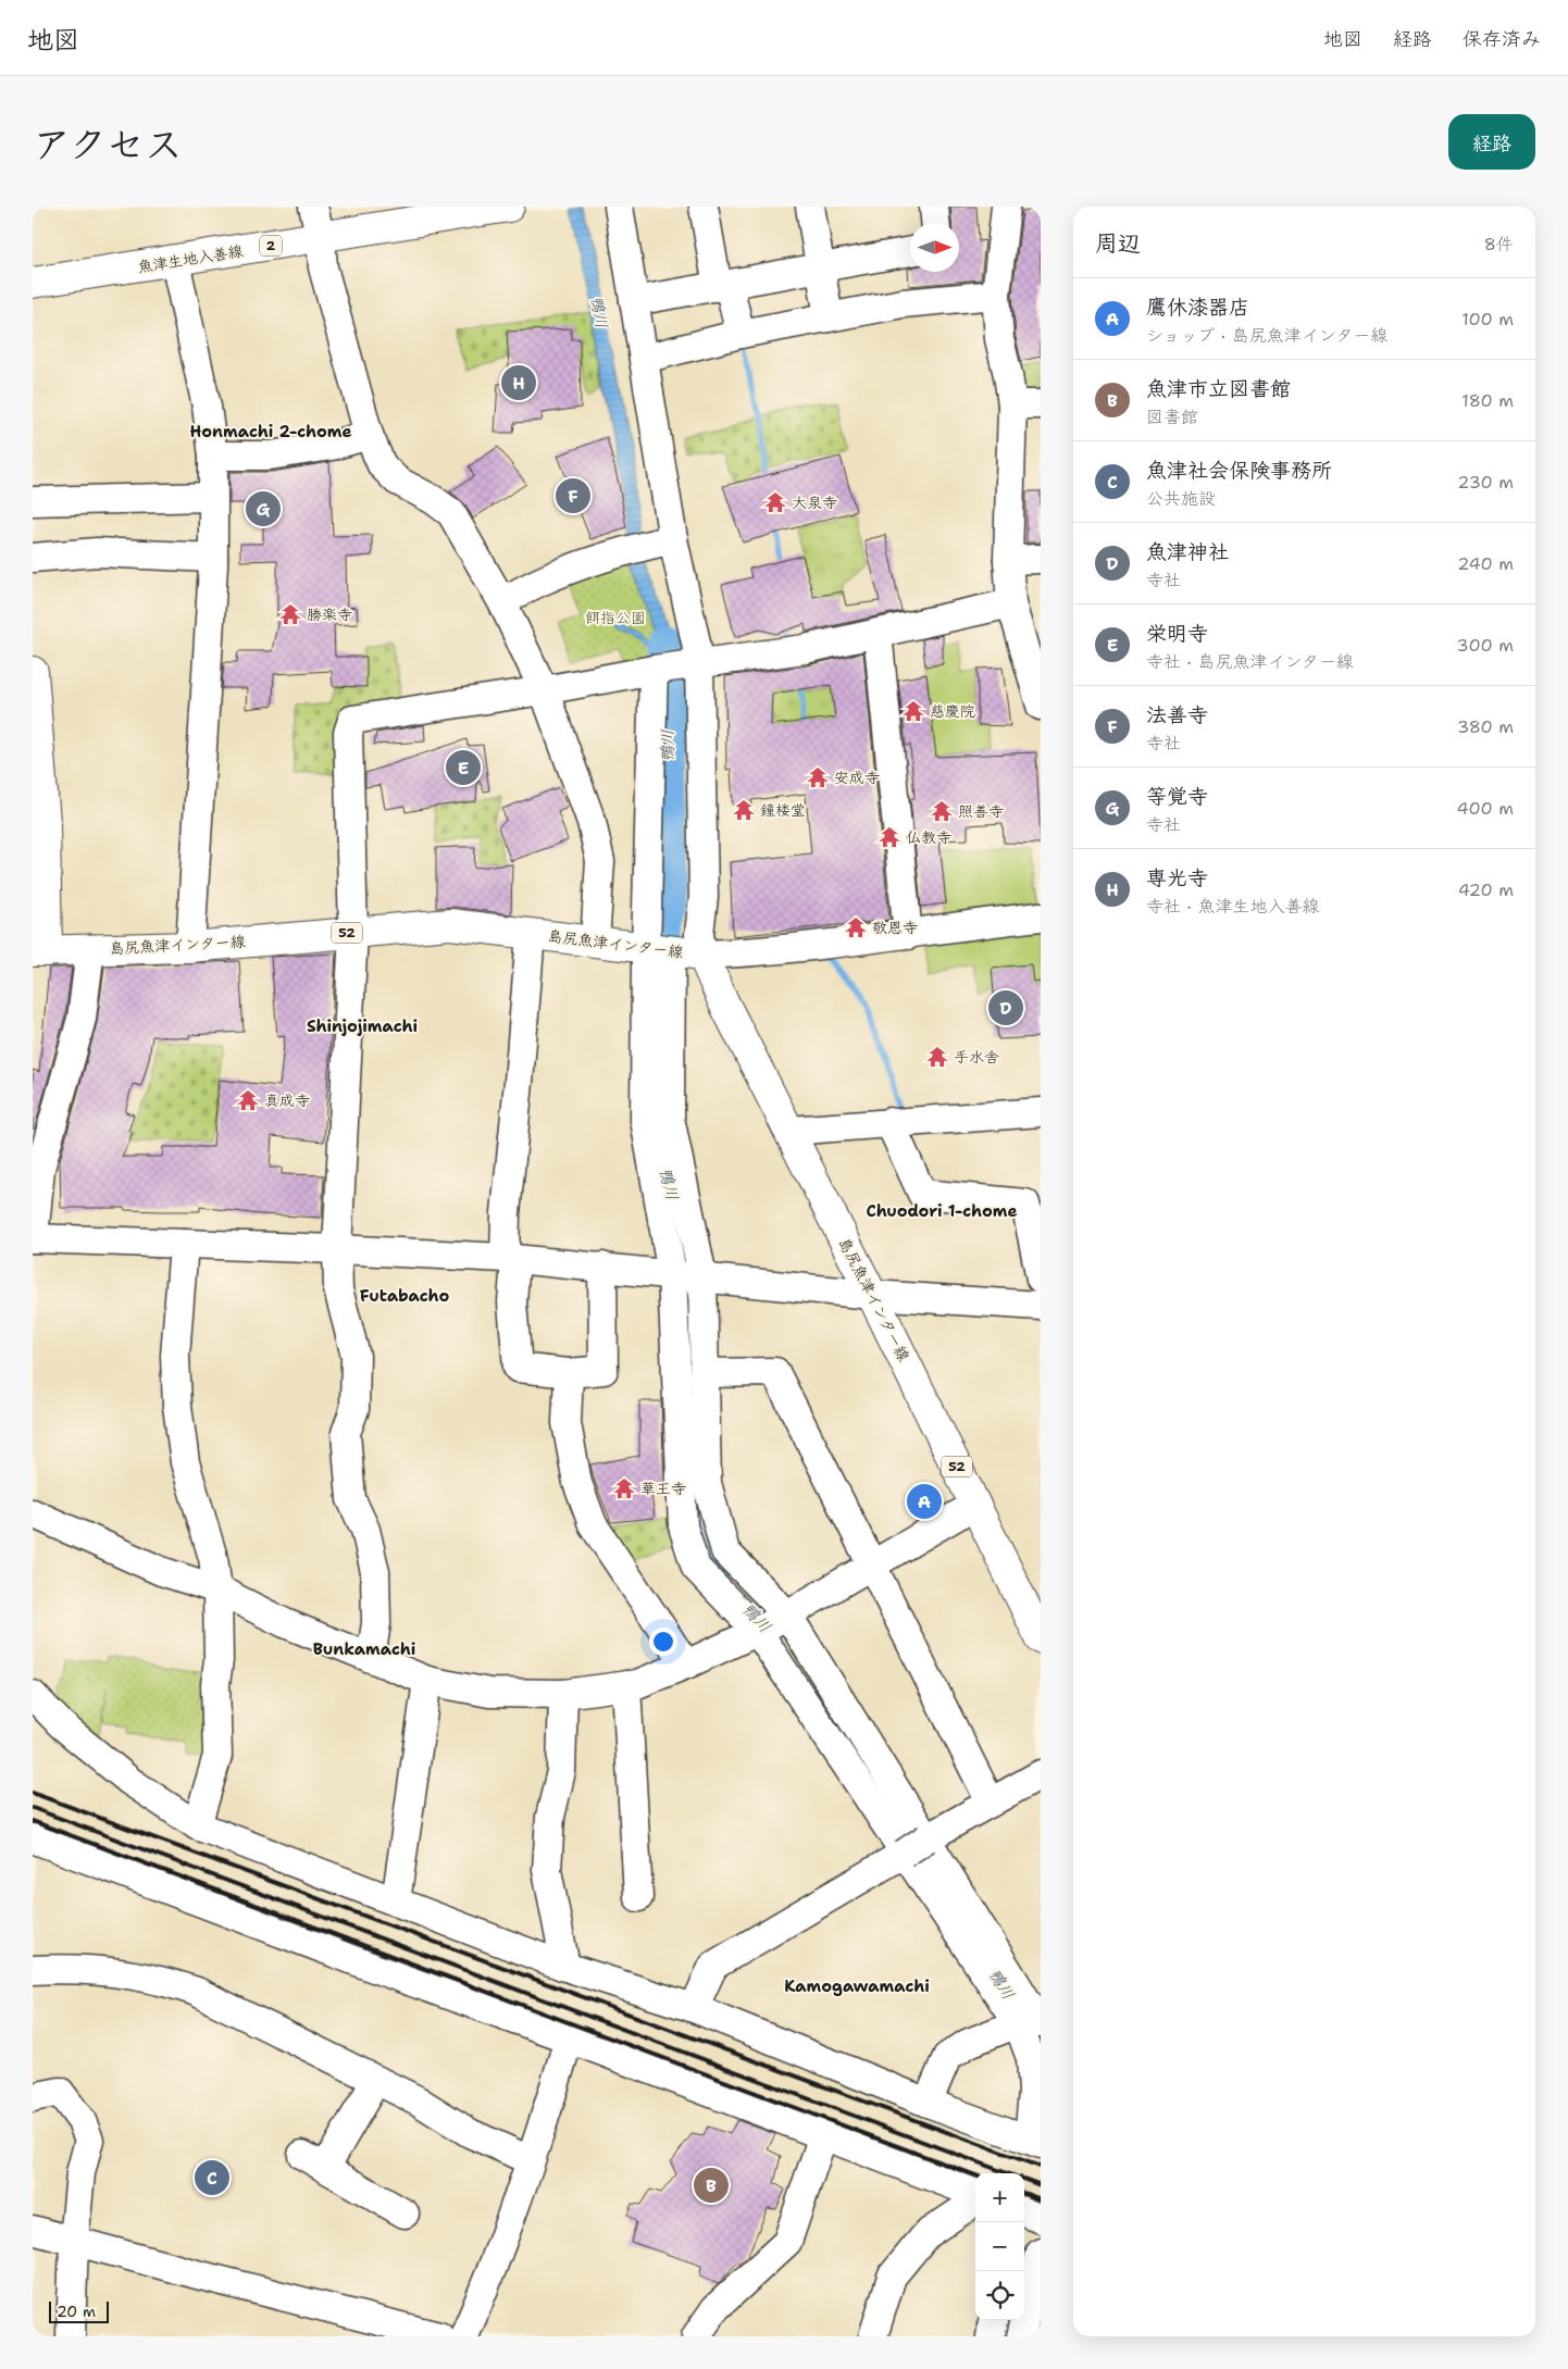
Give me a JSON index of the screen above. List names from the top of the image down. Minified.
{"streets":{"main road":["2","魚津生地入善線","52","島尻魚津インター線"]},"districts":["Honmachi 2-chome","Shinjojimachi","Chuodori 1-chome","Futabacho","Bunkamachi","Kamogawamachi"],"water":["鴨川"],"parks":["餌指公園"],"places":{"temple":["大泉寺","勝楽寺","慈慶院","安成寺","鐘楼堂","照善寺","仏教寺","敬恩寺","手水舎","真成寺","華王寺"]},"scale_bar":"20 m","north":"right","page":{"header":"地図","nav":["地図","経路","保存済み"],"title":"アクセス","buttons":"経路","heading":["周辺","8件"],"list":[{"mark":"A","name":"鷹休漆器店","note":"ショップ · 島尻魚津インター線","value":"100 m"},{"mark":"B","name":"魚津市立図書館","note":"図書館","value":"180 m"},{"mark":"C","name":"魚津社会保険事務所","note":"公共施設","value":"230 m"},{"mark":"D","name":"魚津神社","note":"寺社","value":"240 m"},{"mark":"E","name":"栄明寺","note":"寺社 · 島尻魚津インター線","value":"300 m"},{"mark":"F","name":"法善寺","note":"寺社","value":"380 m"},{"mark":"G","name":"等覚寺","note":"寺社","value":"400 m"},{"mark":"H","name":"専光寺","note":"寺社 · 魚津生地入善線","value":"420 m"}],"pins":["H","F","G","E","D","A","C","B"],"map_buttons":["+","−"],"scale":"20 m"}}
